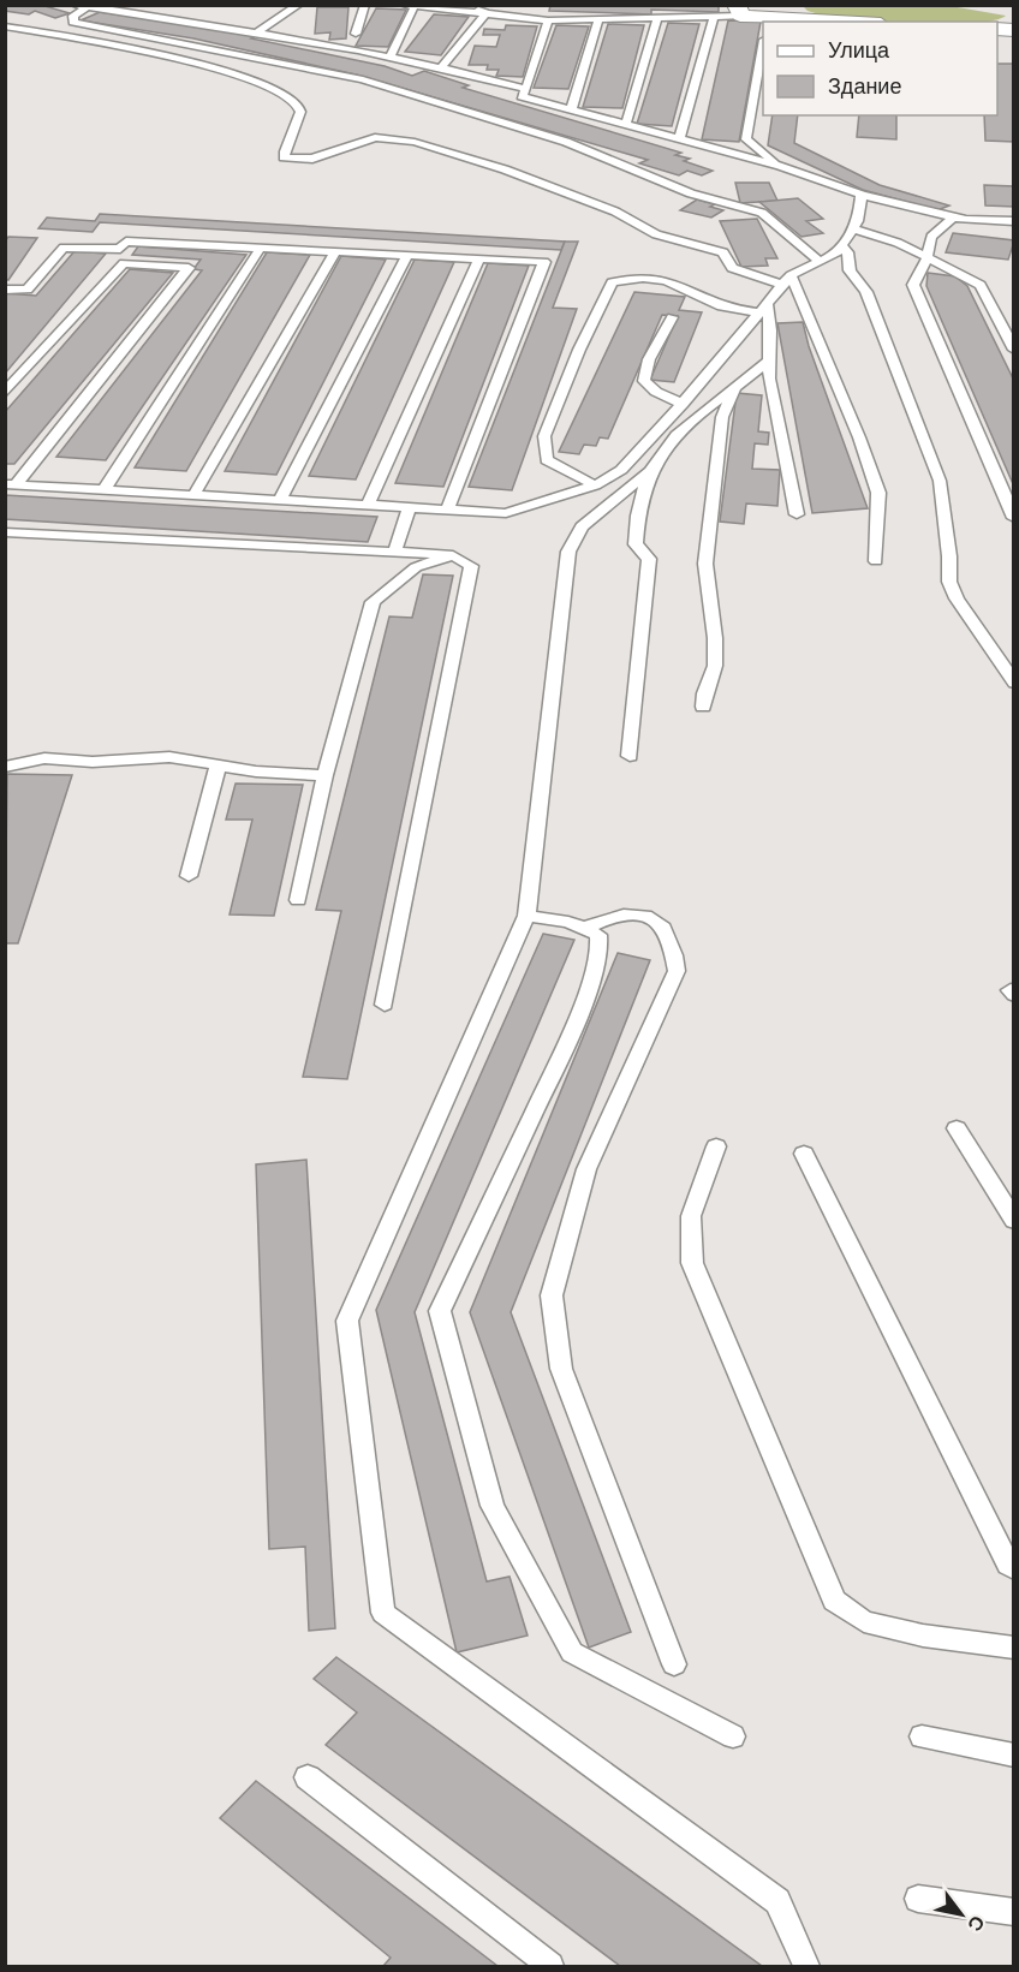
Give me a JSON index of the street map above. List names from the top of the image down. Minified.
{"legend":["Улица","Здание"],"north":"bottom right"}
